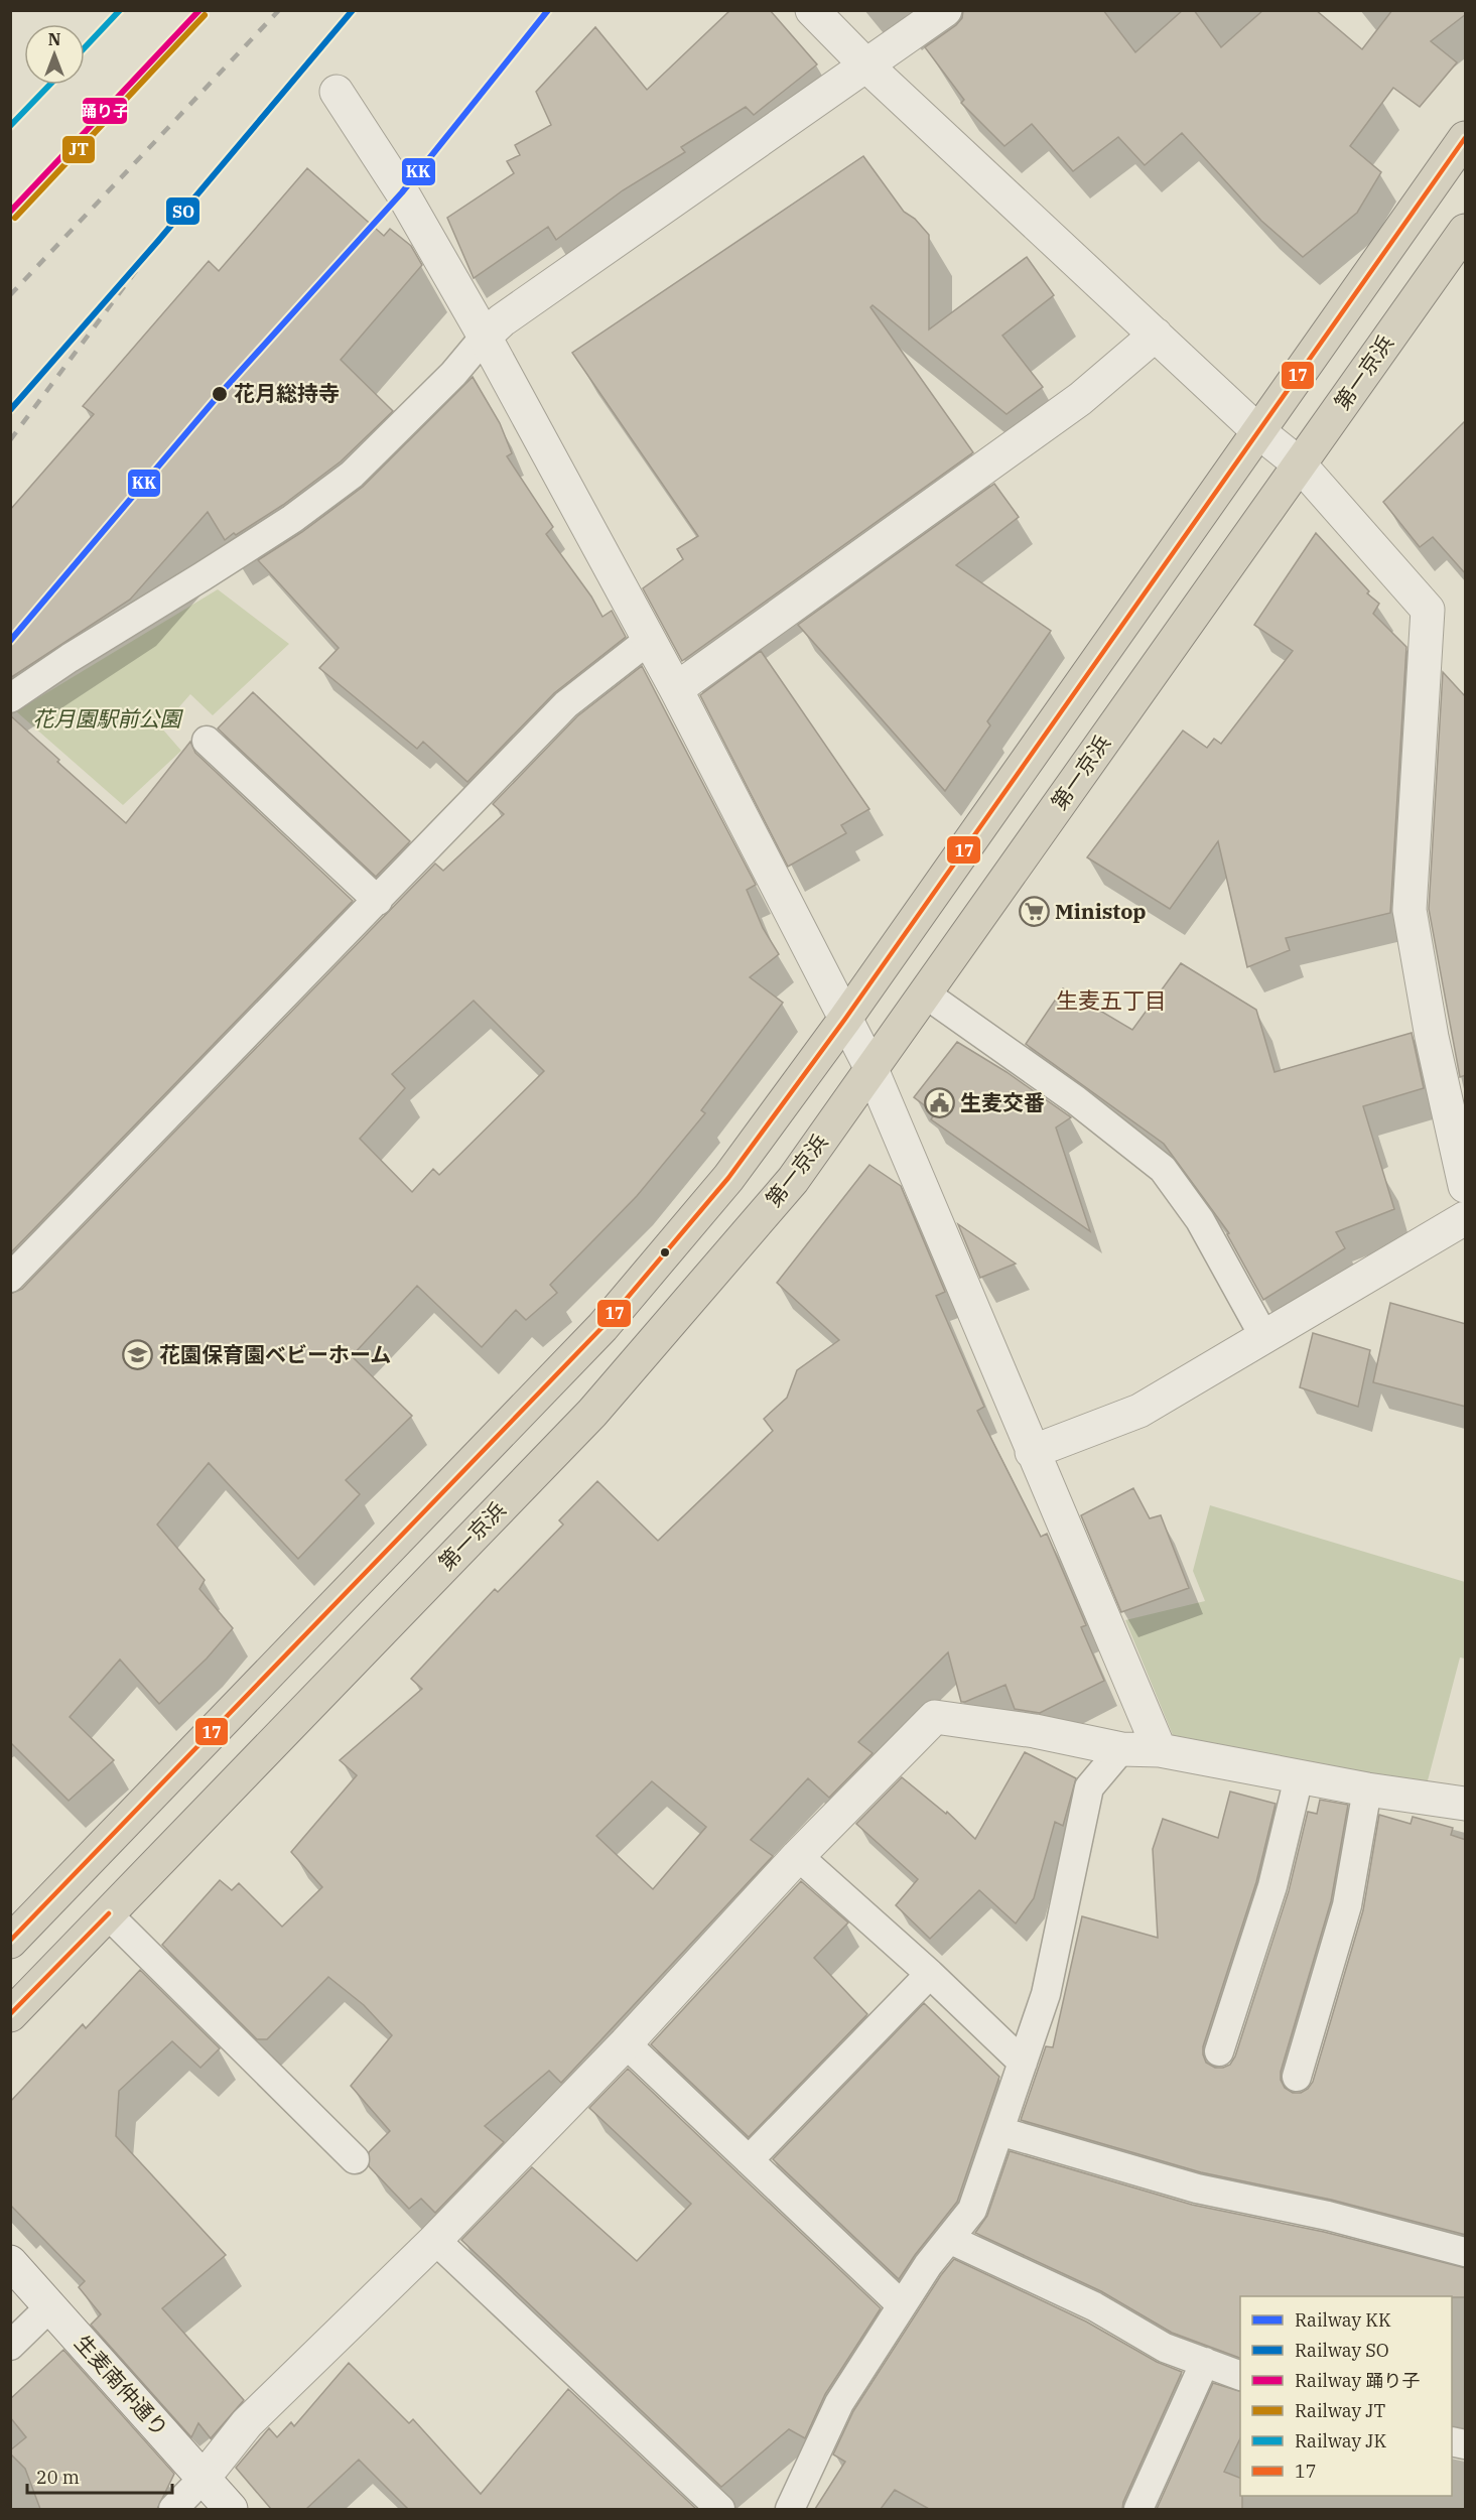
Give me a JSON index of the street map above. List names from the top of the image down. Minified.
{"streets":{"highway":["第一京浜"],"street":["生麦南仲通り"]},"districts":["生麦五丁目"],"parks":["花月園駅前公園"],"places":{"other":["花月総持寺"],"supermarket":["Ministop"],"public building":["生麦交番"],"school or university":["花園保育園ベビーホーム"]},"lines":["rail line KK","rail line SO","rail line 踊り子","rail line JK","rail line JT","transit line 17"],"legend":["Railway KK","Railway SO","Railway 踊り子","Railway JT","Railway JK","17"],"scale_bar":"20 m","north":"top"}
